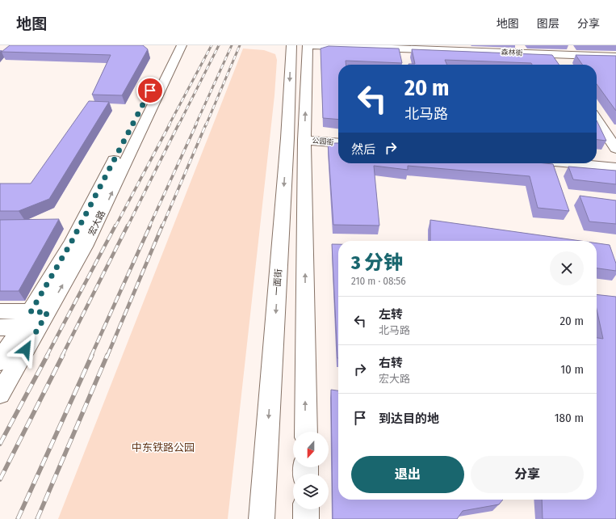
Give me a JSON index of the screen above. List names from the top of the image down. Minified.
{"streets":{"main road":["森林街","公园街","宏大路","一面街"]},"parks":["中东铁路公园"],"north":"bottom","page":{"header":"地图","nav":["地图","图层","分享"],"turn":["20 m","北马路"],"then":"然后","heading":["3 分钟","210 m · 08:56"],"list":[{"name":"左转","note":"北马路","value":"20 m"},{"name":"右转","note":"宏大路","value":"10 m"},{"name":"到达目的地","value":"180 m"}],"buttons":["退出","分享"]}}
